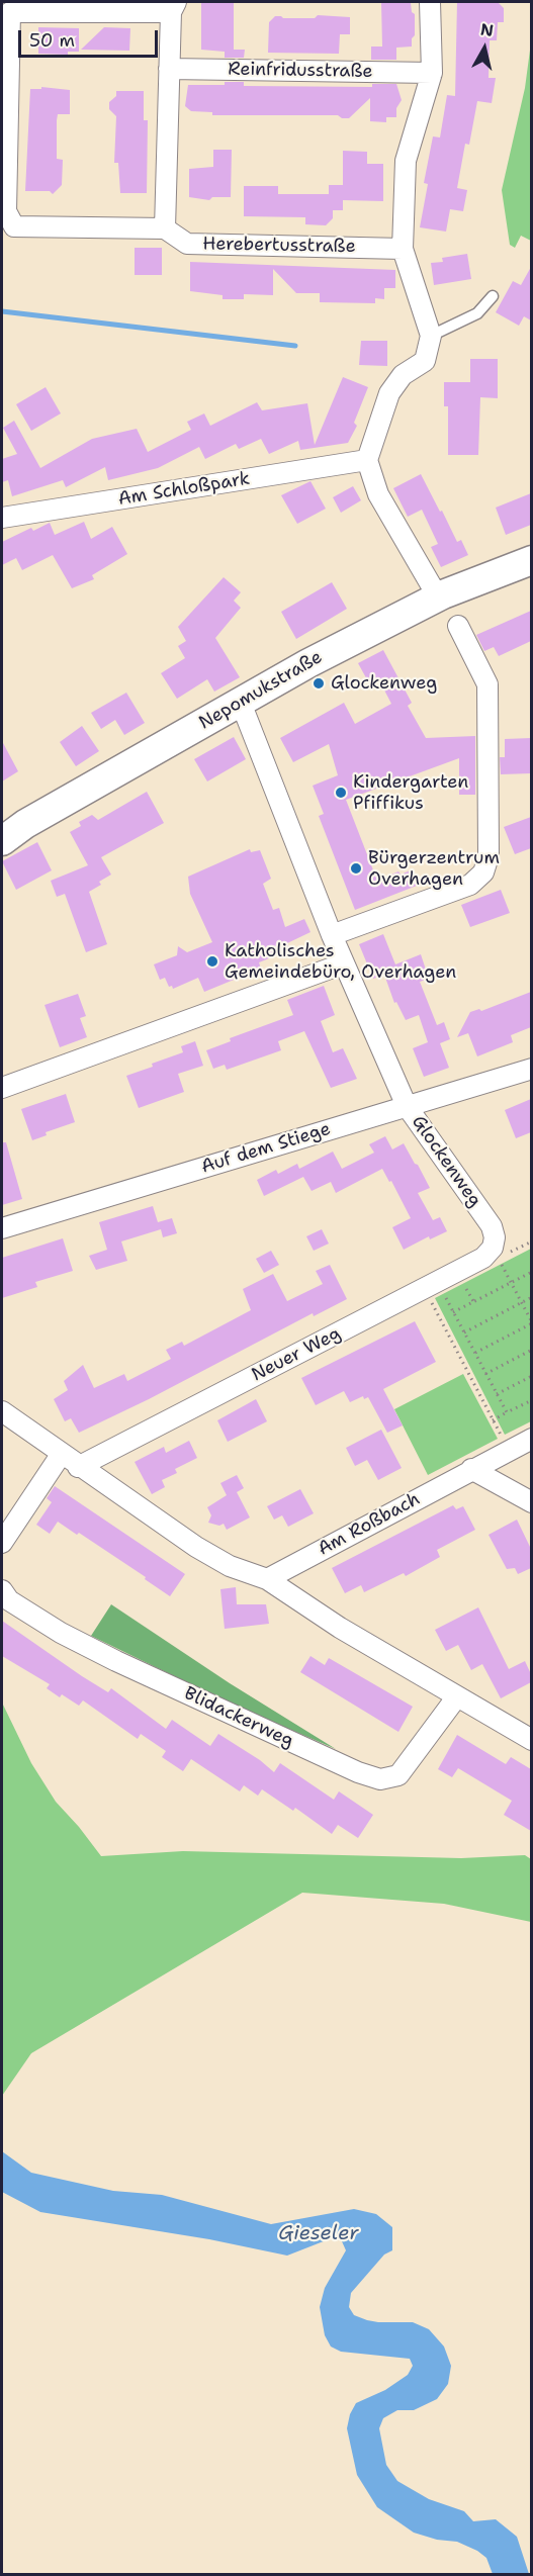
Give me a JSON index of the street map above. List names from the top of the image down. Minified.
{"streets":{"main road":["Nepomukstraße"],"street":["Reinfridusstraße","Herebertusstraße","Am Schloßpark","Auf dem Stiege","Glockenweg","Neuer Weg","Am Roßbach","Blidackerweg"]},"crossings":[["Nepomukstraße","Glockenweg"],["Auf dem Stiege","Glockenweg"],["Glockenweg","Neuer Weg"]],"water":["Gieseler"],"places":["Glockenweg","Kindergarten Pfiffikus","Bürgerzentrum Overhagen","Katholisches Gemeindebüro, Overhagen"],"scale_bar":"50 m","north":"top"}
